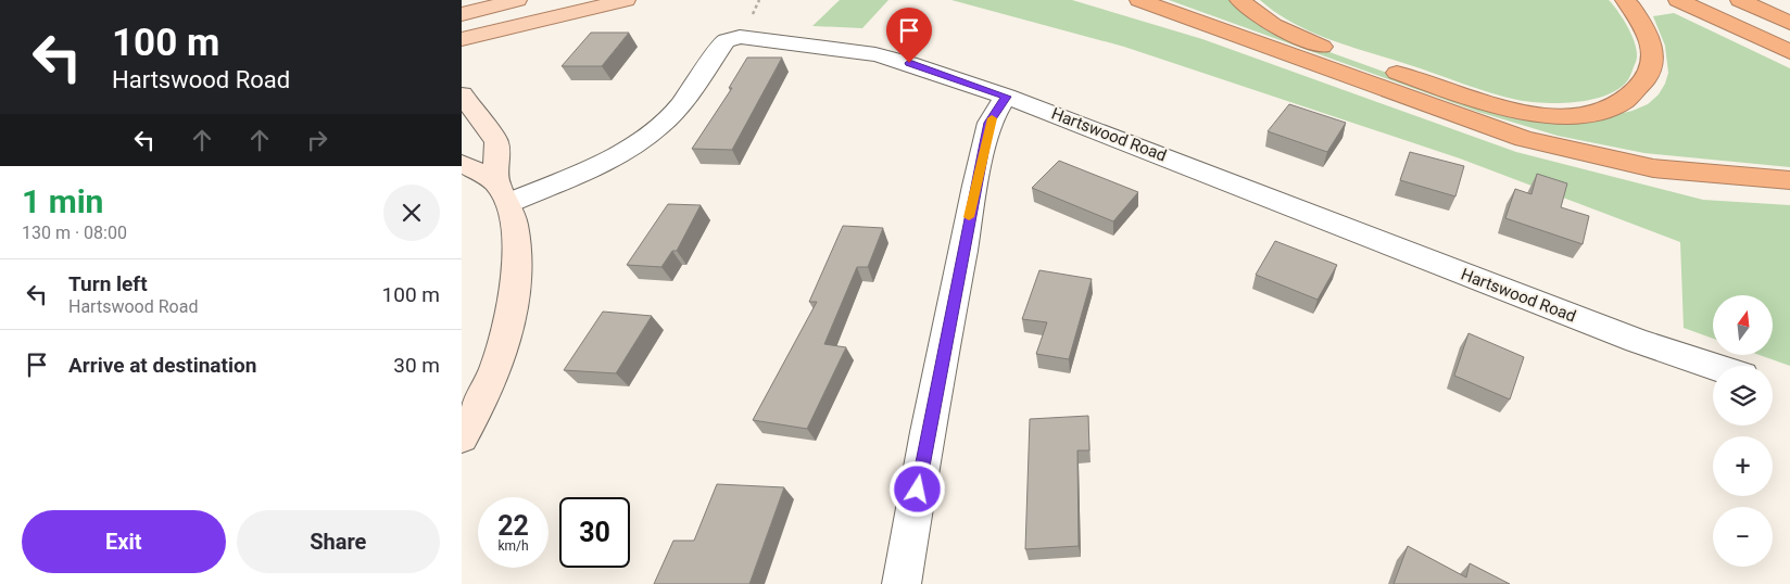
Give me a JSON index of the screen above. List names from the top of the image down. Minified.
{"streets":{"street":["Hartswood Road"]},"north":"top","page":{"turn":["100 m","Hartswood Road"],"heading":["1 min","130 m · 08:00"],"list":[{"name":"Turn left","note":"Hartswood Road","value":"100 m"},{"name":"Arrive at destination","value":"30 m"}],"map_buttons":["+","−"],"speed":"22 km/h","limit":"30","buttons":["Exit","Share"]}}
